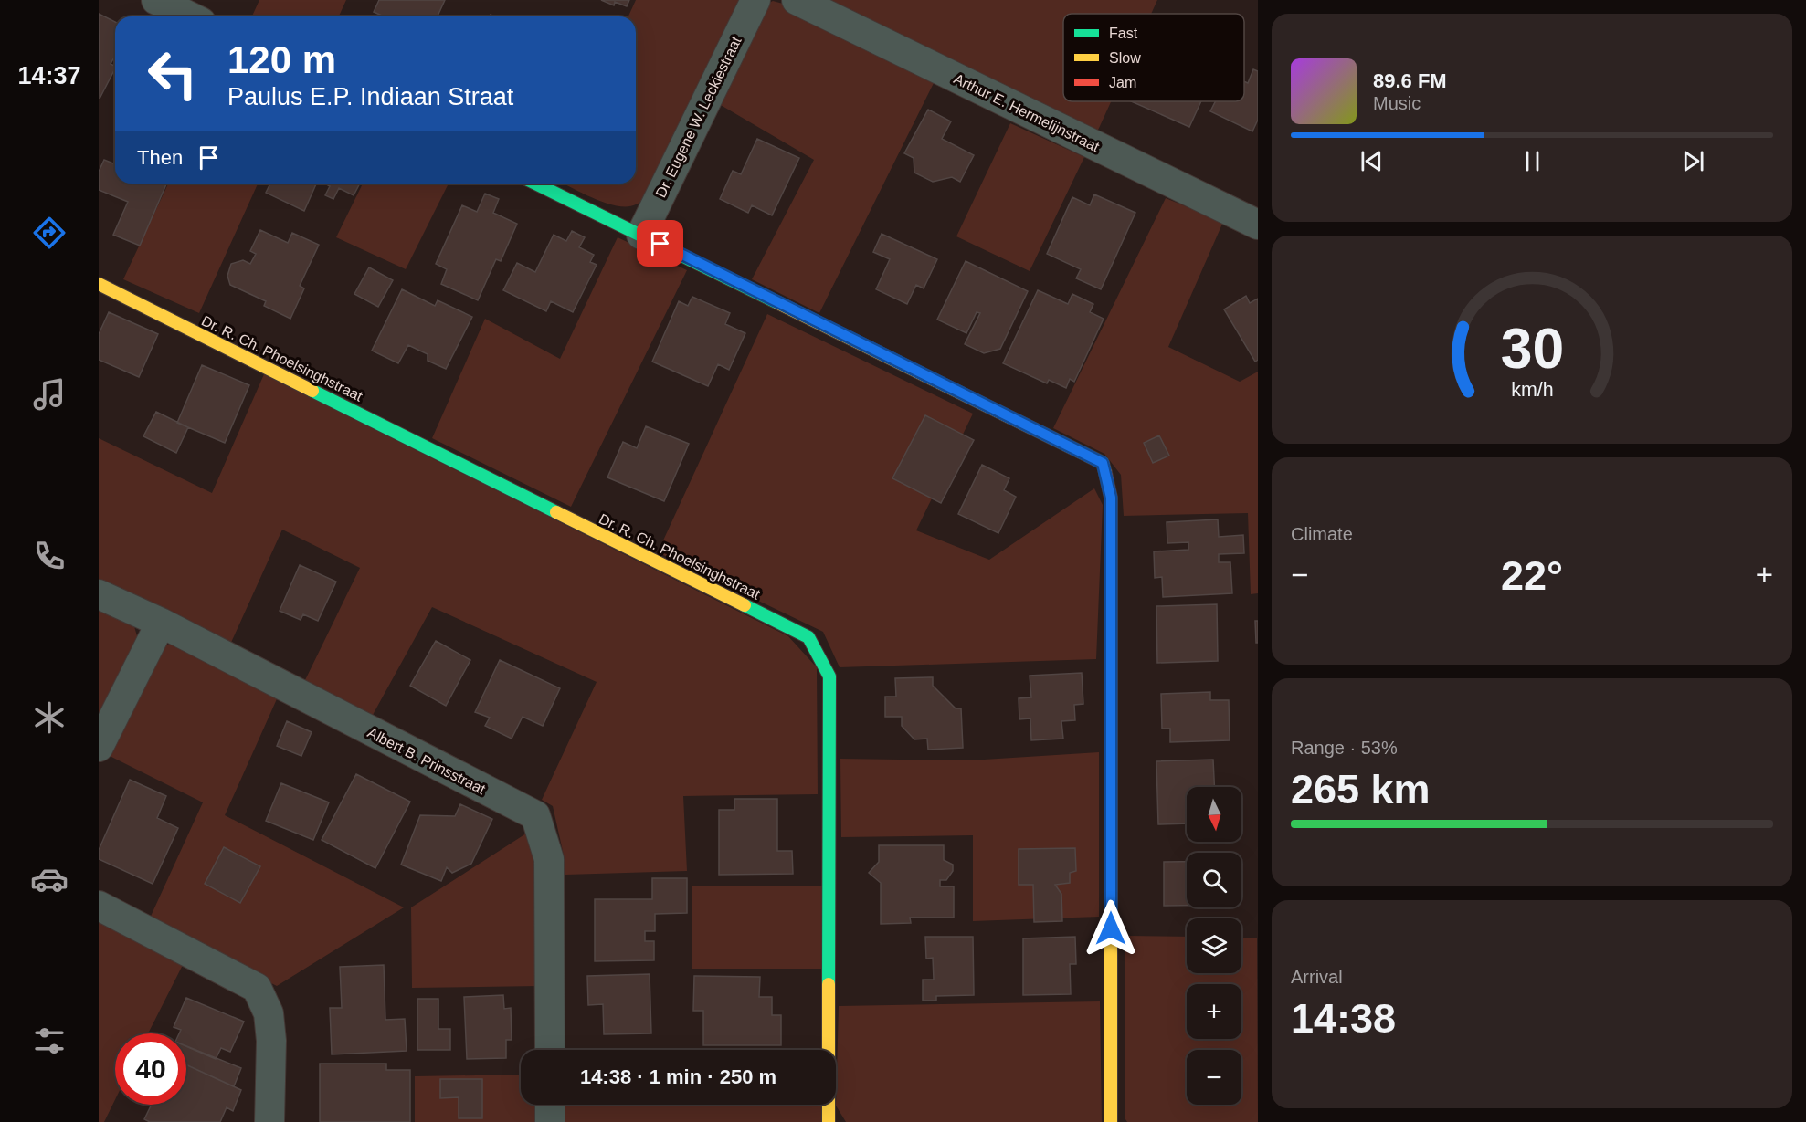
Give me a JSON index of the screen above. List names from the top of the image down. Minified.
{"streets":{"street":["Arthur E. Hermelijnstraat","Dr. Eugene W. Leckiestraat","Dr. R. Ch. Phoelsinghstraat","Albert B. Prinsstraat"]},"legend":["Fast","Slow","Jam"],"north":"bottom","page":{"tabs":"14:37","turn":["120 m","Paulus E.P. Indiaan Straat"],"song":["89.6 FM","Music"],"then":"Then","tile":["Climate",["Range · 53%","265 km"],["Arrival","14:38"]],"heat":["−","22°","+"],"map_buttons":["+","−"],"limit":"40","trip":"14:38 · 1 min · 250 m","gauge":["30","km/h"]}}
